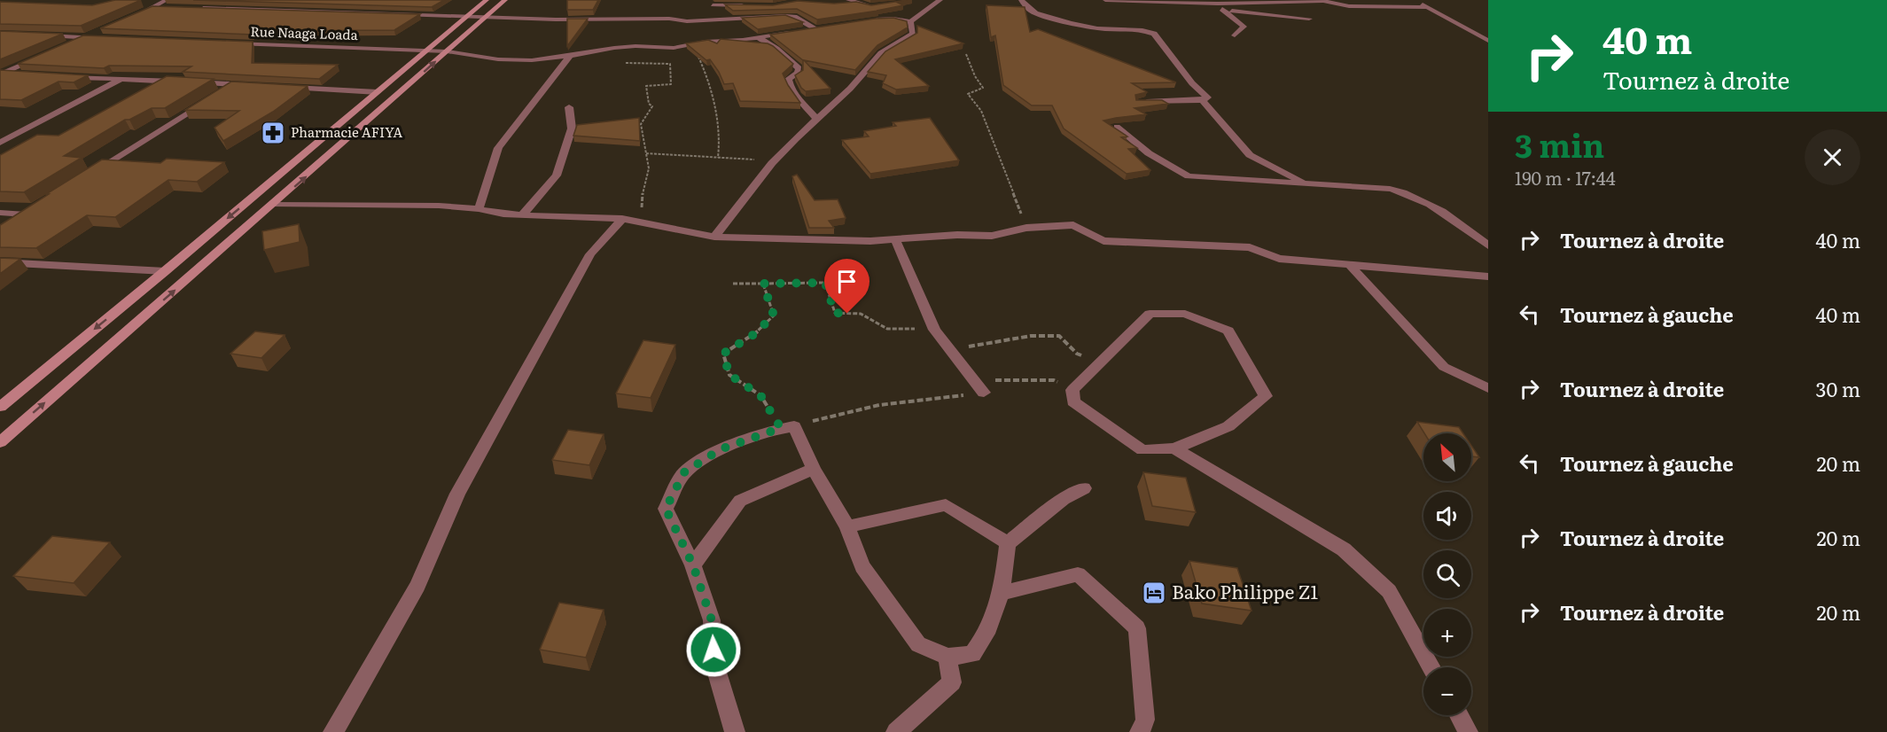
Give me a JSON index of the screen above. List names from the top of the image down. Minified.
{"streets":{"street":["Rue Naaga Loada"]},"places":{"pharmacy":["Pharmacie AFIYA"],"hotel":["Bako Philippe Z1"]},"north":"top left","page":{"turn":["40 m","Tournez à droite"],"heading":["3 min","190 m · 17:44"],"list":[{"name":"Tournez à droite","value":"40 m"},{"name":"Tournez à gauche","value":"40 m"},{"name":"Tournez à droite","value":"30 m"},{"name":"Tournez à gauche","value":"20 m"},{"name":"Tournez à droite","value":"20 m"},{"name":"Tournez à droite","value":"20 m"}],"map_buttons":["+","−"]}}
